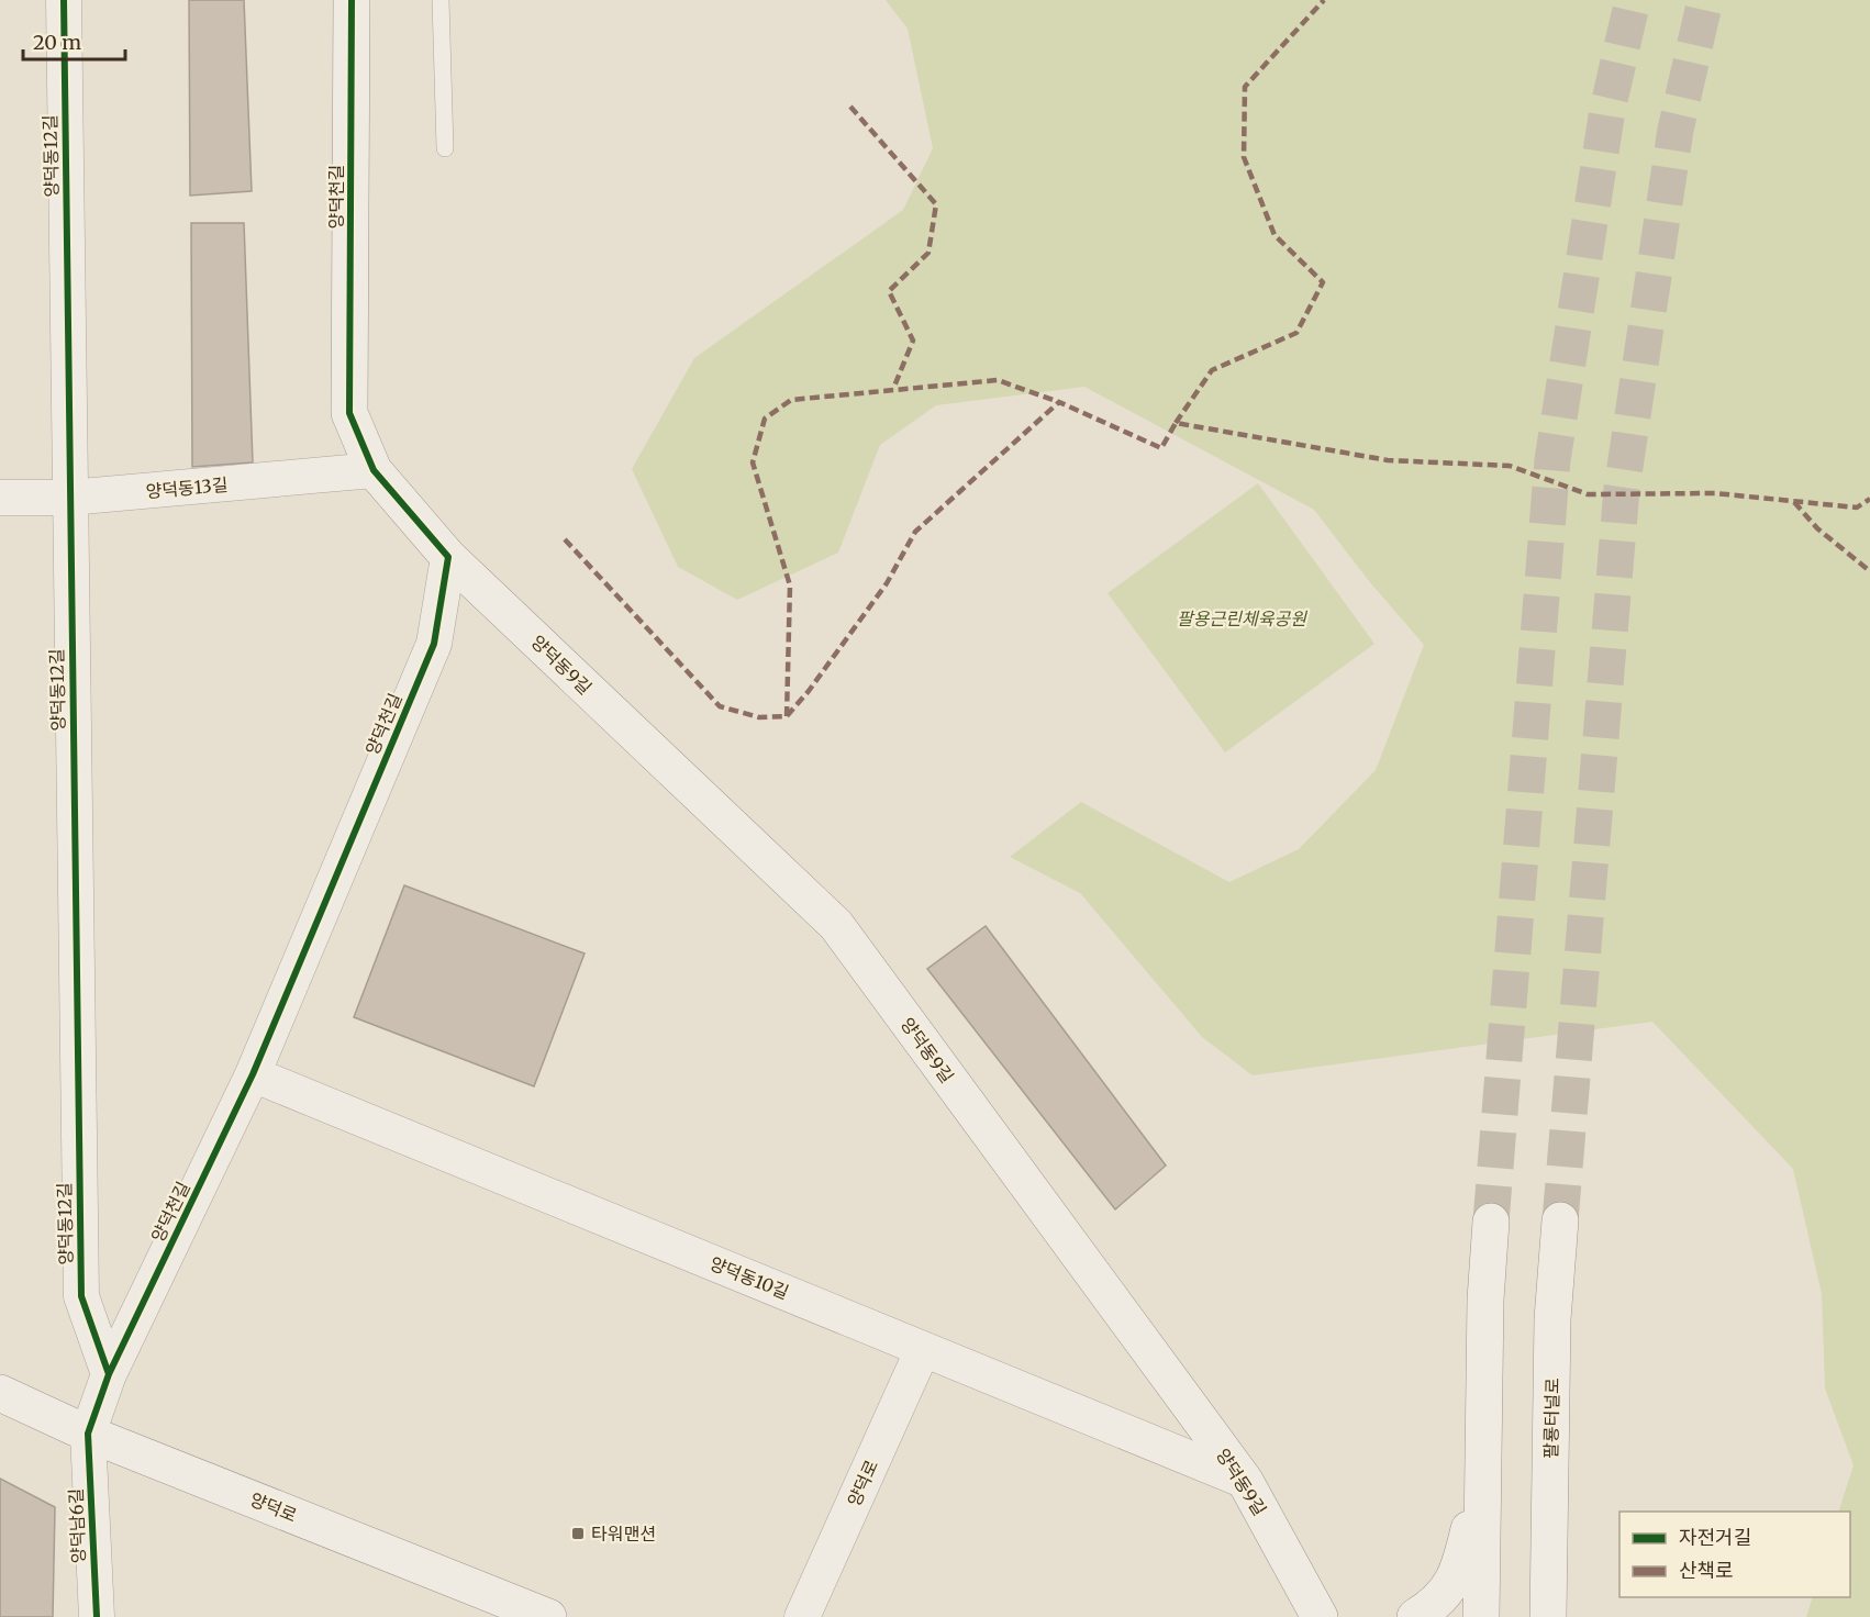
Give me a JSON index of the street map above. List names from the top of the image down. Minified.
{"streets":{"main road":["양덕천길","양덕동9길","팔룡터널로","양덕로"],"street":["양덕동12길","양덕동13길","양덕동10길","양덕남6길"]},"crossings":[["양덕동12길","양덕천길"],["양덕동12길","양덕동13길"],["양덕천길","양덕동13길"],["양덕천길","양덕동9길"],["양덕천길","양덕동10길"],["양덕천길","양덕로"],["양덕천길","양덕남6길"],["양덕동9길","양덕동10길"],["양덕동10길","양덕로"],["양덕로","양덕남6길"]],"parks":["팔용근린체육공원"],"places":{"transit":["타워맨션"]},"legend":["자전거길","산책로"],"scale_bar":"20 m"}
